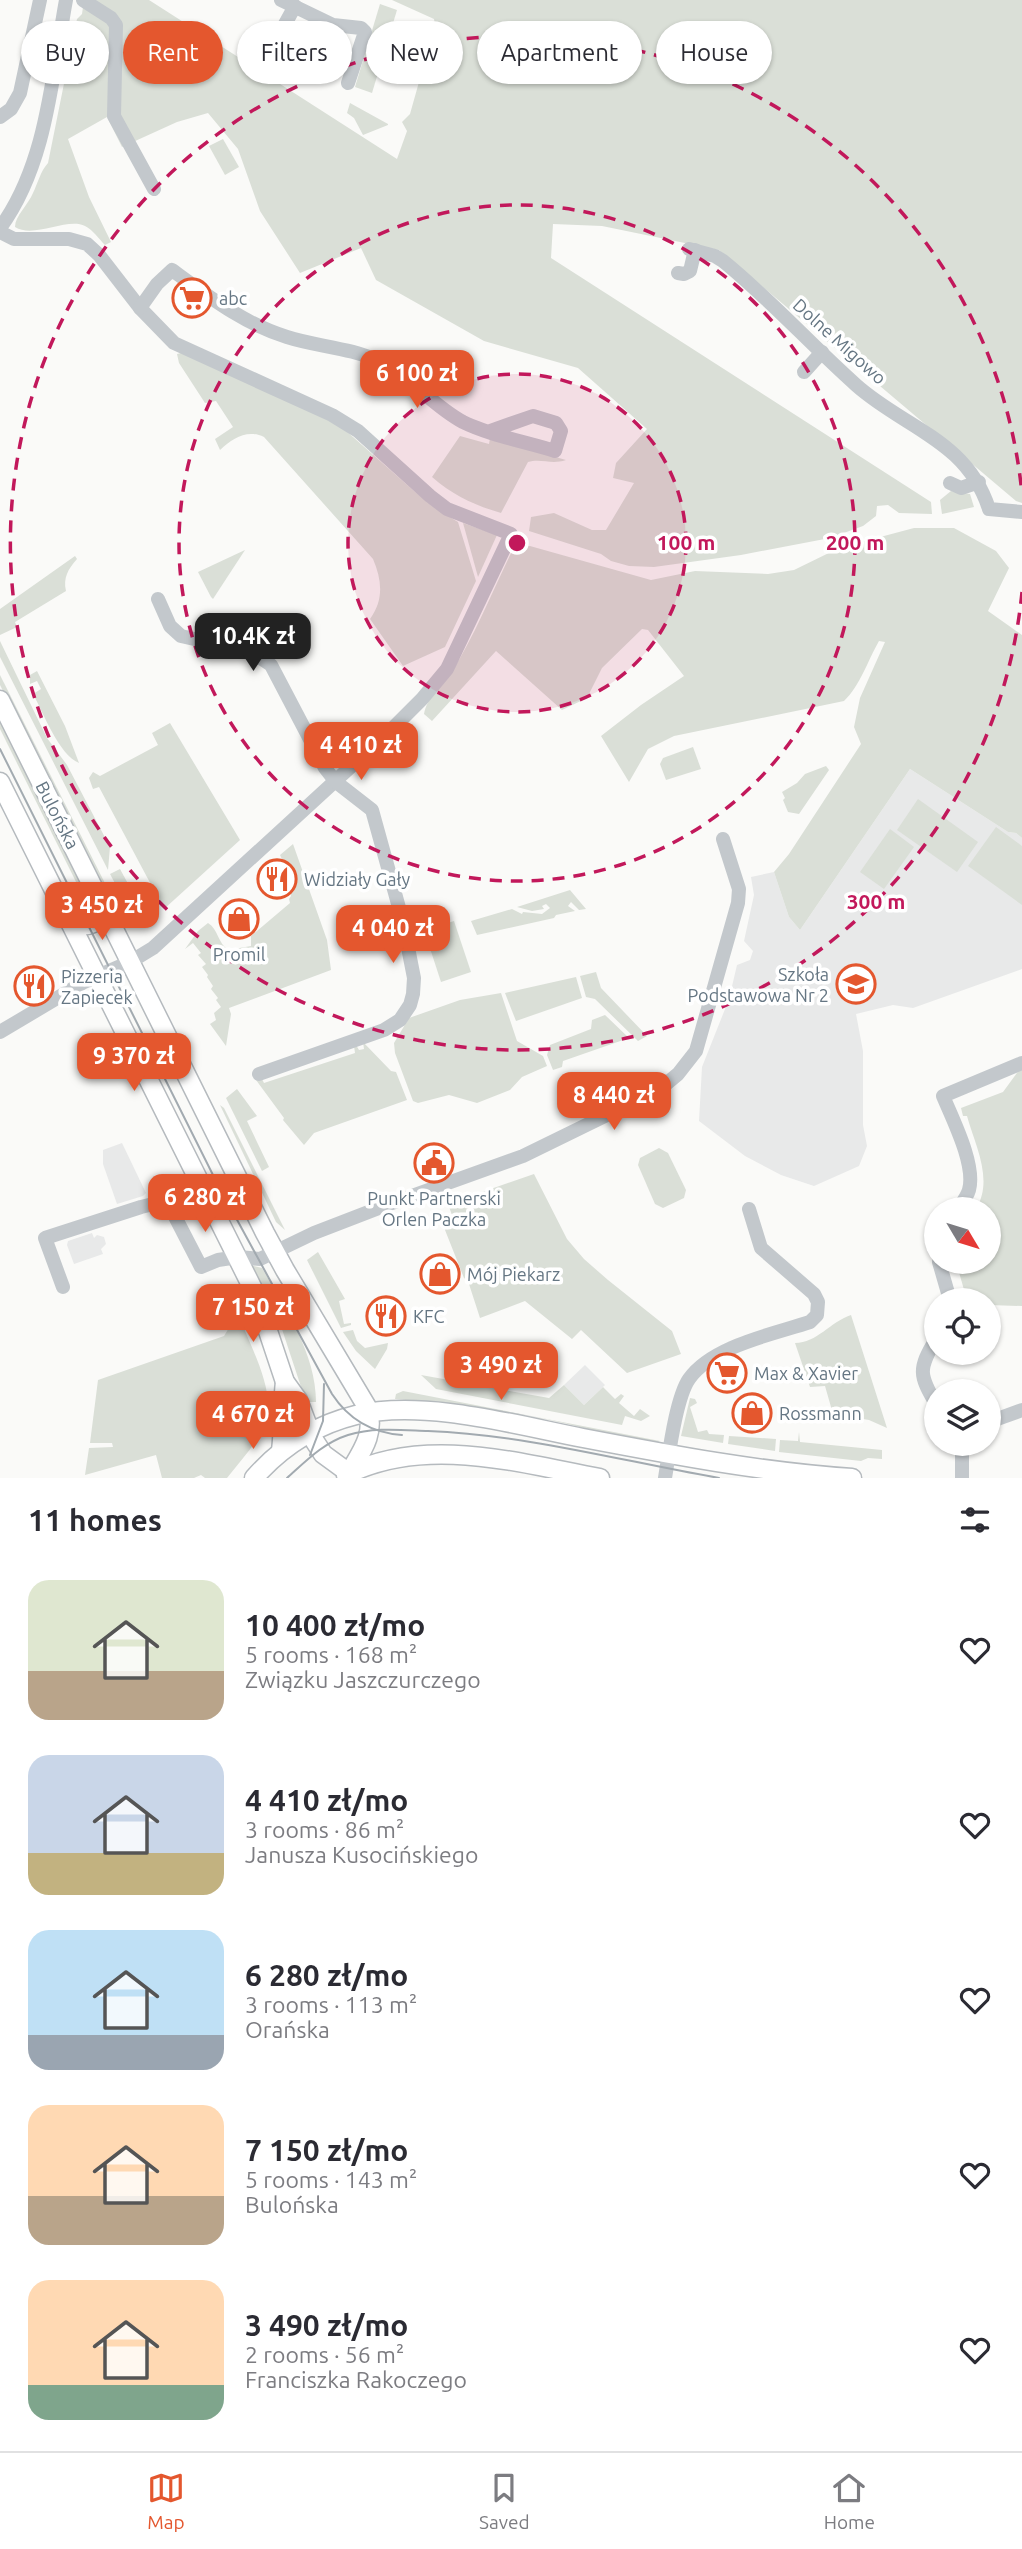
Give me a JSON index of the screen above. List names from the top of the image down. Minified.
{"streets":{"main road":["Bulońska"],"street":["Dolne Migowo"]},"places":{"supermarket":["abc","Max & Xavier"],"restaurant":["Widziały Gały","Pizzeria Zapiecek","KFC"],"shop":["Promil","Mój Piekarz","Rossmann"],"school or university":["Szkoła Podstawowa Nr 2"],"public building":["Punkt Partnerski Orlen Paczka"]},"north":"bottom right","page":{"chip":["Buy","Rent","Filters","New","Apartment","House"],"price":["6 100 zł","10.4K zł","4 410 zł","3 450 zł","4 040 zł","9 370 zł","8 440 zł","6 280 zł","7 150 zł","3 490 zł","4 670 zł"],"heading":"11 homes","list":[{"name":"10 400 zł/mo","note":"5 rooms · 168 m² · Związku Jaszczurczego"},{"name":"4 410 zł/mo","note":"3 rooms · 86 m² · Janusza Kusocińskiego"},{"name":"6 280 zł/mo","note":"3 rooms · 113 m² · Orańska"},{"name":"7 150 zł/mo","note":"5 rooms · 143 m² · Bulońska"},{"name":"3 490 zł/mo","note":"2 rooms · 56 m² · Franciszka Rakoczego"}],"tabs":["Map","Saved","Home"]},"rings":["100 m","200 m","300 m"]}
